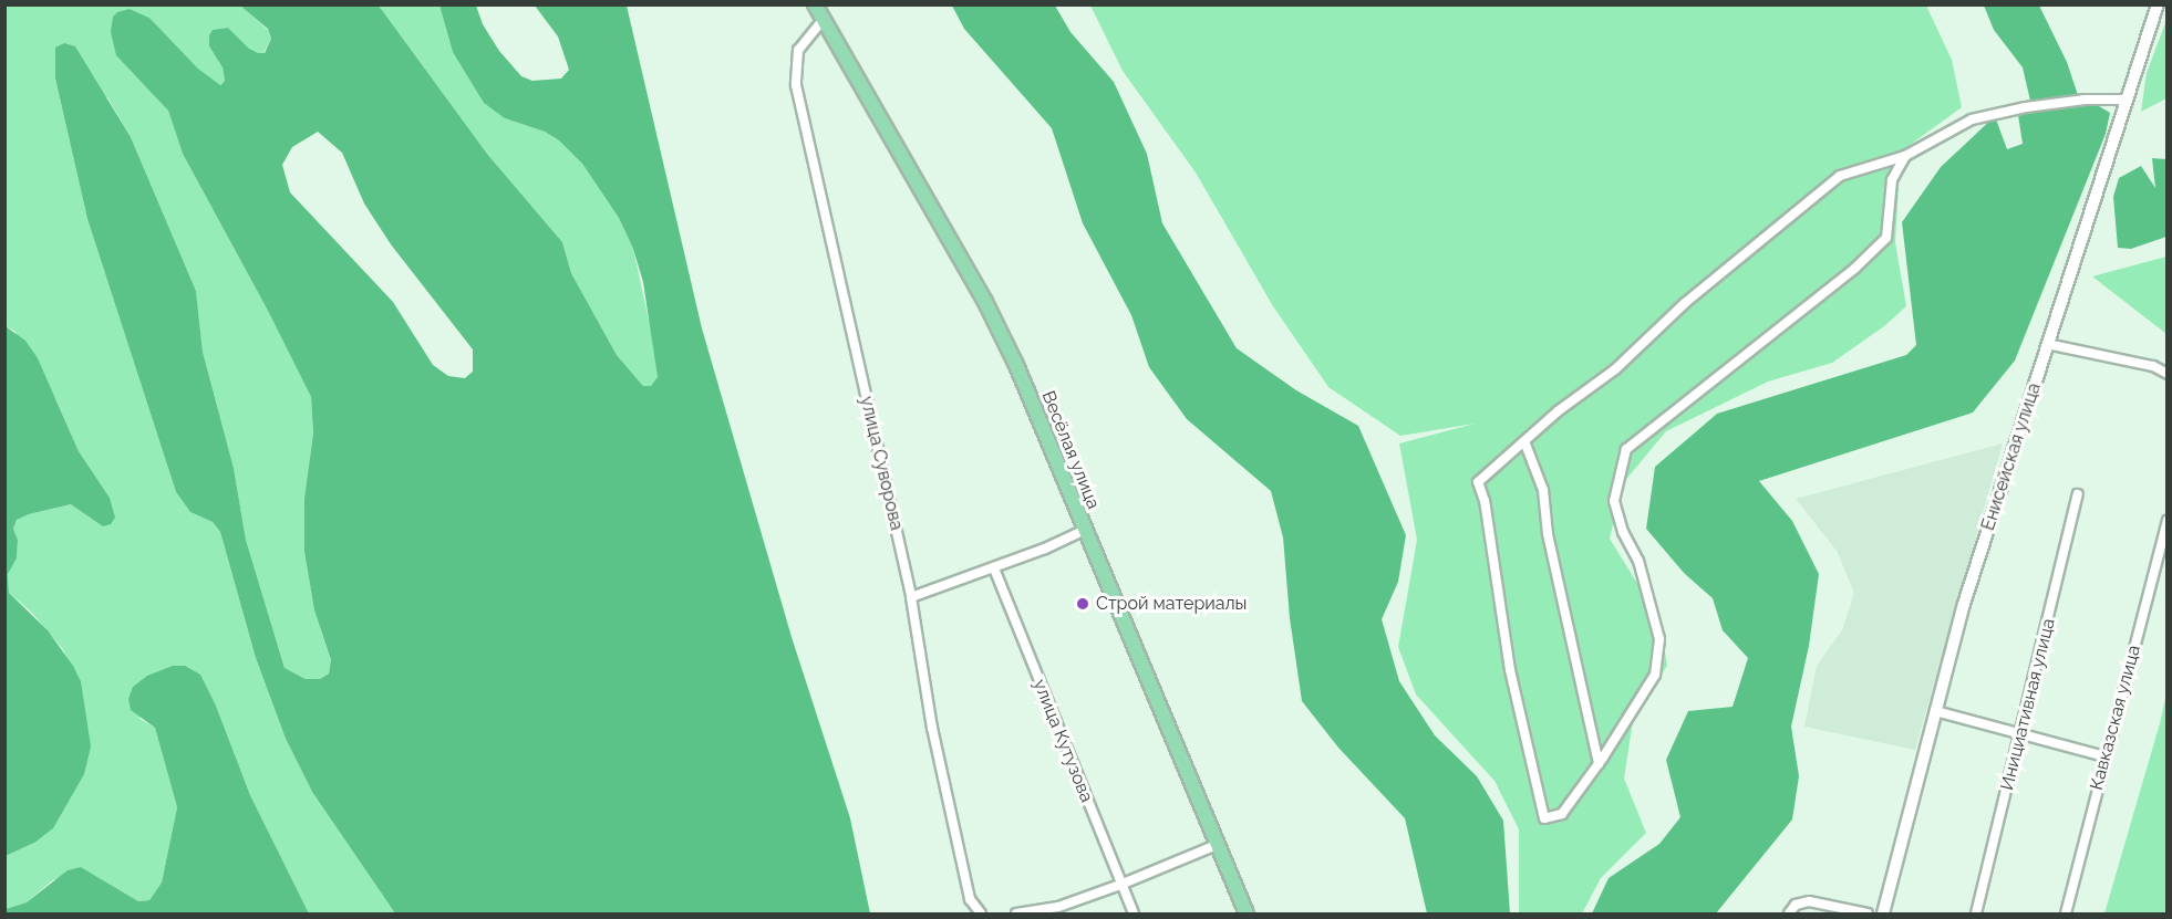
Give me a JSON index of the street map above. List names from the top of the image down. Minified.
{"streets":{"main road":["Весёлая улица"],"street":["Енисейская улица","улица Суворова","Инициативная улица","Кавказская улица","улица Кутузова"]},"crossings":[["Весёлая улица","улица Суворова"]],"places":["Строй материалы"]}
